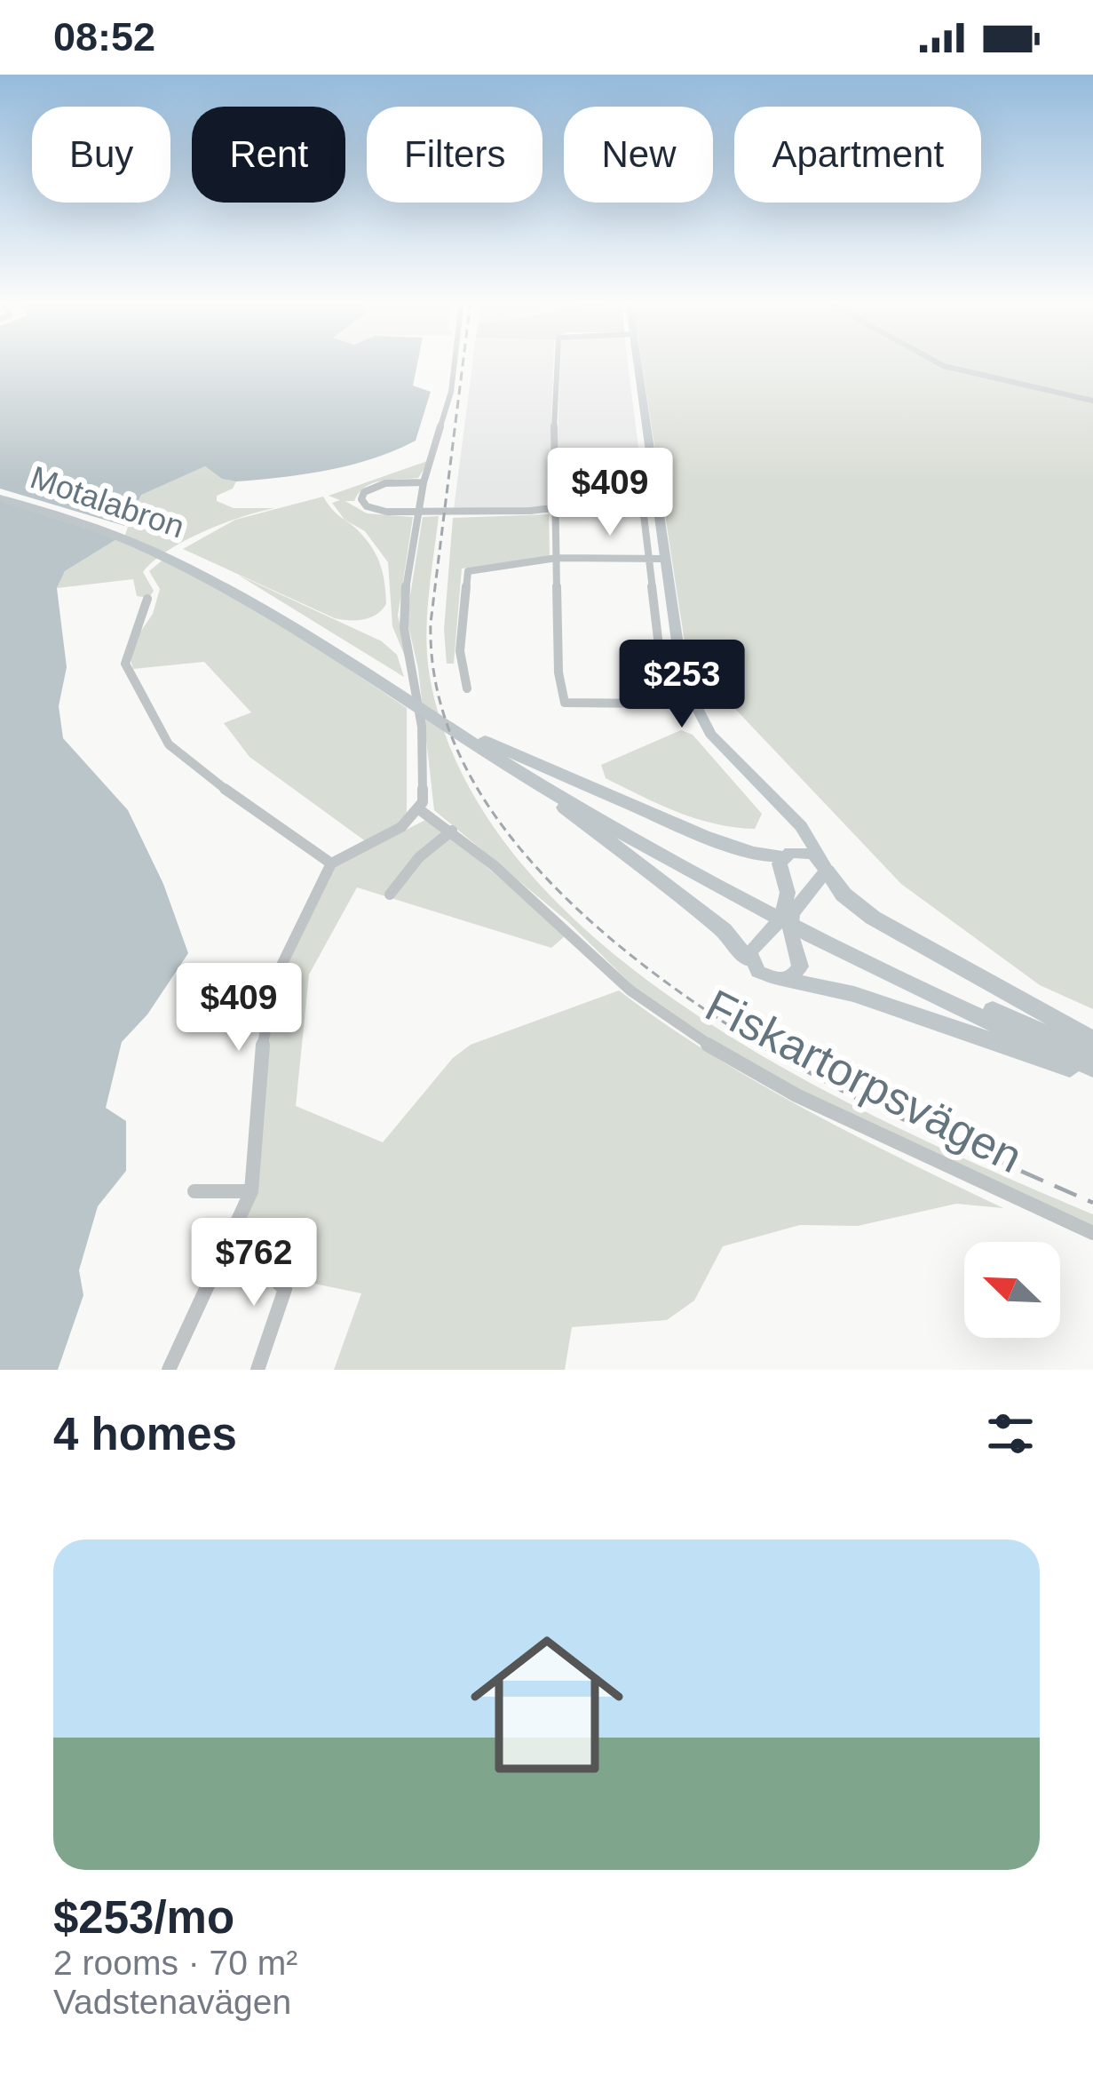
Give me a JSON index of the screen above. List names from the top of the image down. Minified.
{"streets":{"highway":["Motalabron"],"street":["Fiskartorpsvägen"]},"north":"top left","page":{"status":"08:52","chip":["Buy","Rent","Filters","New","Apartment"],"price":["$409","$253","$409","$762"],"heading":"4 homes","list":[{"name":"$253/mo","note":"2 rooms · 70 m² · Vadstenavägen"}]}}
